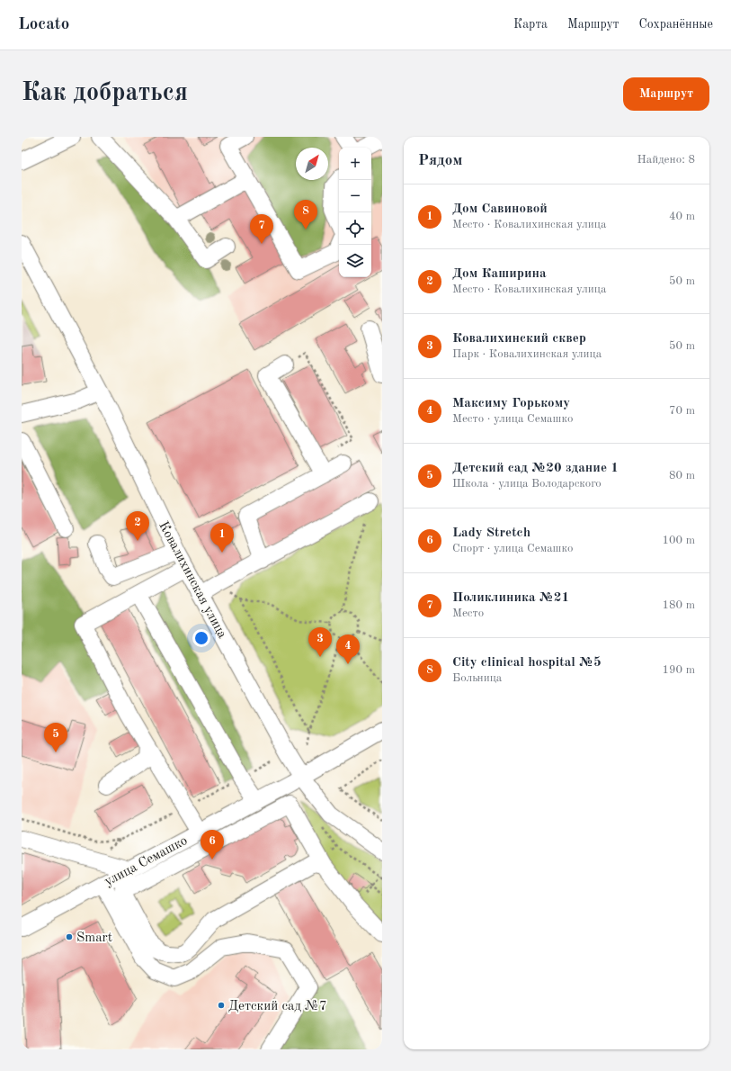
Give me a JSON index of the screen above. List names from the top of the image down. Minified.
{"streets":{"street":["Ковалихинская улица","улица Семашко"]},"crossings":[["Ковалихинская улица","улица Семашко"]],"places":["Smart","Детский сад №7"],"north":"top right","page":{"header":"Locato","nav":["Карта","Маршрут","Сохранённые"],"buttons":"Маршрут","title":"Как добраться","heading":["Рядом","Найдено: 8"],"map_buttons":["+","−"],"list":[{"mark":"1","name":"Дом Савиновой","note":"Место · Ковалихинская улица","value":"40 m"},{"mark":"2","name":"Дом Каширина","note":"Место · Ковалихинская улица","value":"50 m"},{"mark":"3","name":"Ковалихинский сквер","note":"Парк · Ковалихинская улица","value":"50 m"},{"mark":"4","name":"Максиму Горькому","note":"Место · улица Семашко","value":"70 m"},{"mark":"5","name":"Детский сад №20 здание 1","note":"Школа · улица Володарского","value":"80 m"},{"mark":"6","name":"Lady Stretch","note":"Спорт · улица Семашко","value":"100 m"},{"mark":"7","name":"Поликлиника №21","note":"Место","value":"180 m"},{"mark":"8","name":"City clinical hospital №5","note":"Больница","value":"190 m"}],"pins":["8","7","2","1","3","4","5","6"]}}
